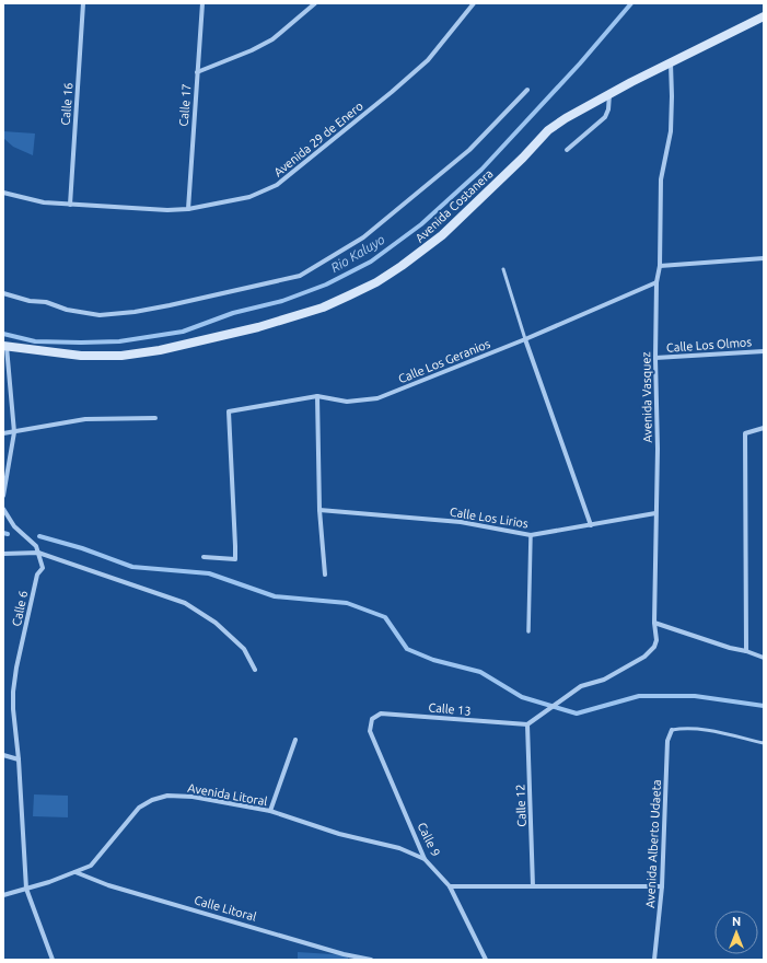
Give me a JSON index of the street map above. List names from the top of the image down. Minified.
{"streets":{"main road":["Avenida Costanera"],"street":["Calle 16","Calle 17","Avenida 29 de Enero","Calle Los Olmos","Calle Los Geranios","Avenida Vasquez","Calle Los Lirios","Calle 6","Calle 13","Avenida Litoral","Calle 12","Calle 9","Avenida Alberto Udaeta","Calle Litoral"]},"crossings":[["Calle 16","Avenida 29 de Enero"],["Calle 17","Avenida 29 de Enero"],["Avenida Costanera","Avenida Vasquez"],["Calle Los Olmos","Avenida Vasquez"],["Calle Los Geranios","Avenida Vasquez"],["Avenida Vasquez","Calle Los Lirios"],["Avenida Vasquez","Calle 13"],["Avenida Vasquez","Calle 12"],["Calle 6","Avenida Litoral"],["Calle 13","Calle 12"],["Calle 13","Calle 9"],["Avenida Litoral","Calle 9"],["Avenida Litoral","Calle Litoral"]],"water":["Rio Kaluyo"],"north":"top"}
